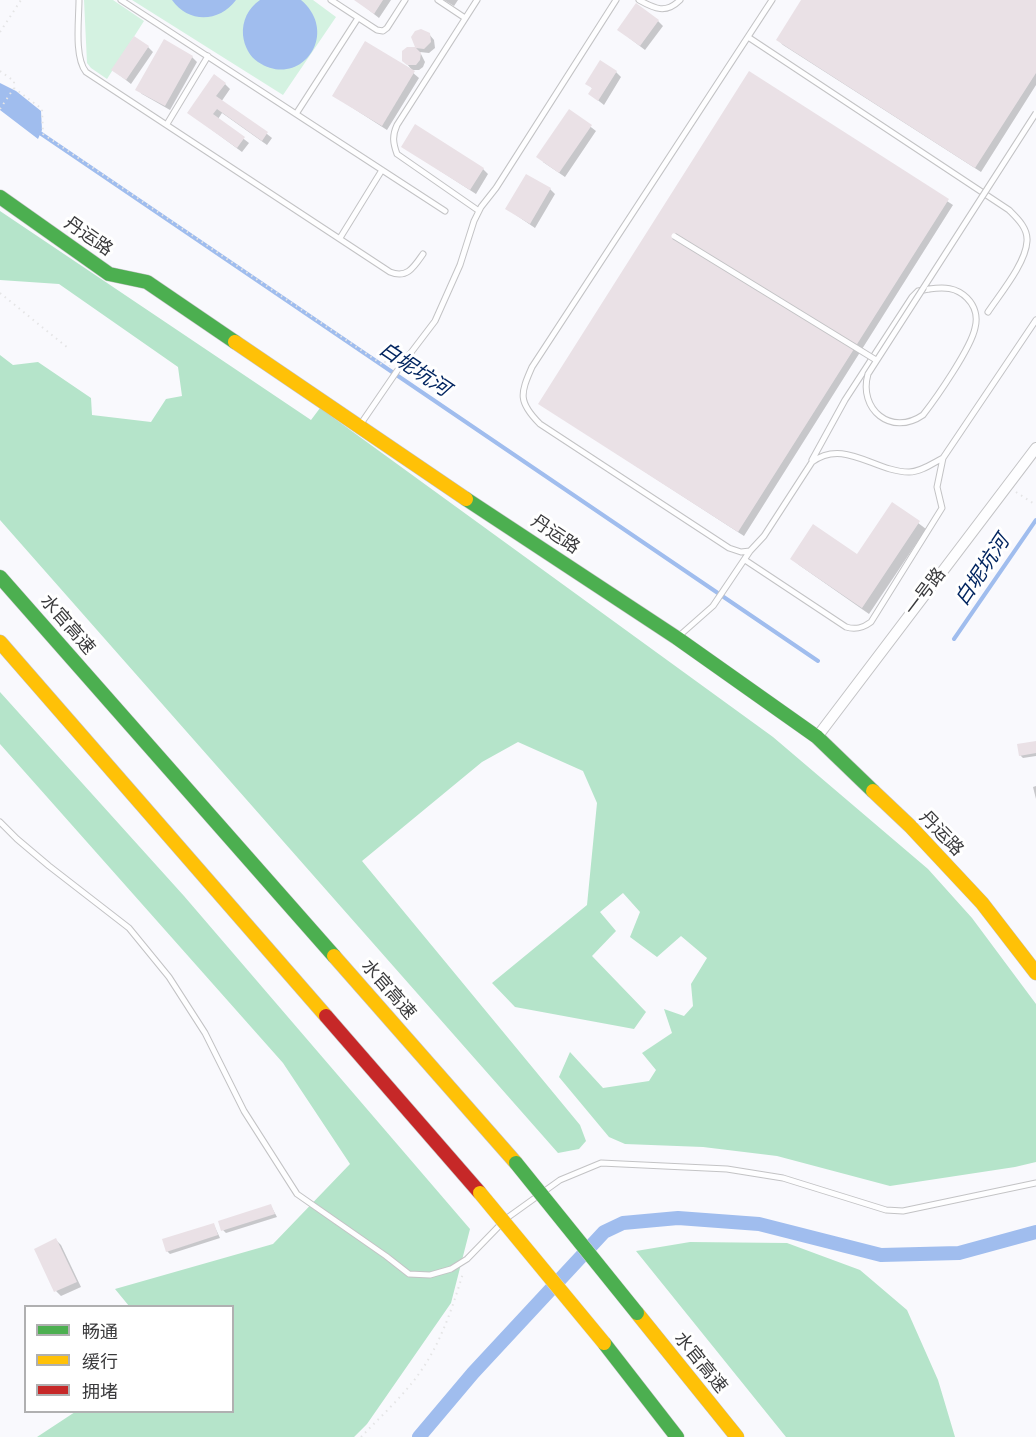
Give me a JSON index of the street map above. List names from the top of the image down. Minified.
{"streets":{"main road":["丹运路","水官高速"],"street":["一号路"]},"crossings":[["丹运路","一号路"]],"water":["白坭坑河"],"legend":["畅通","缓行","拥堵"]}
